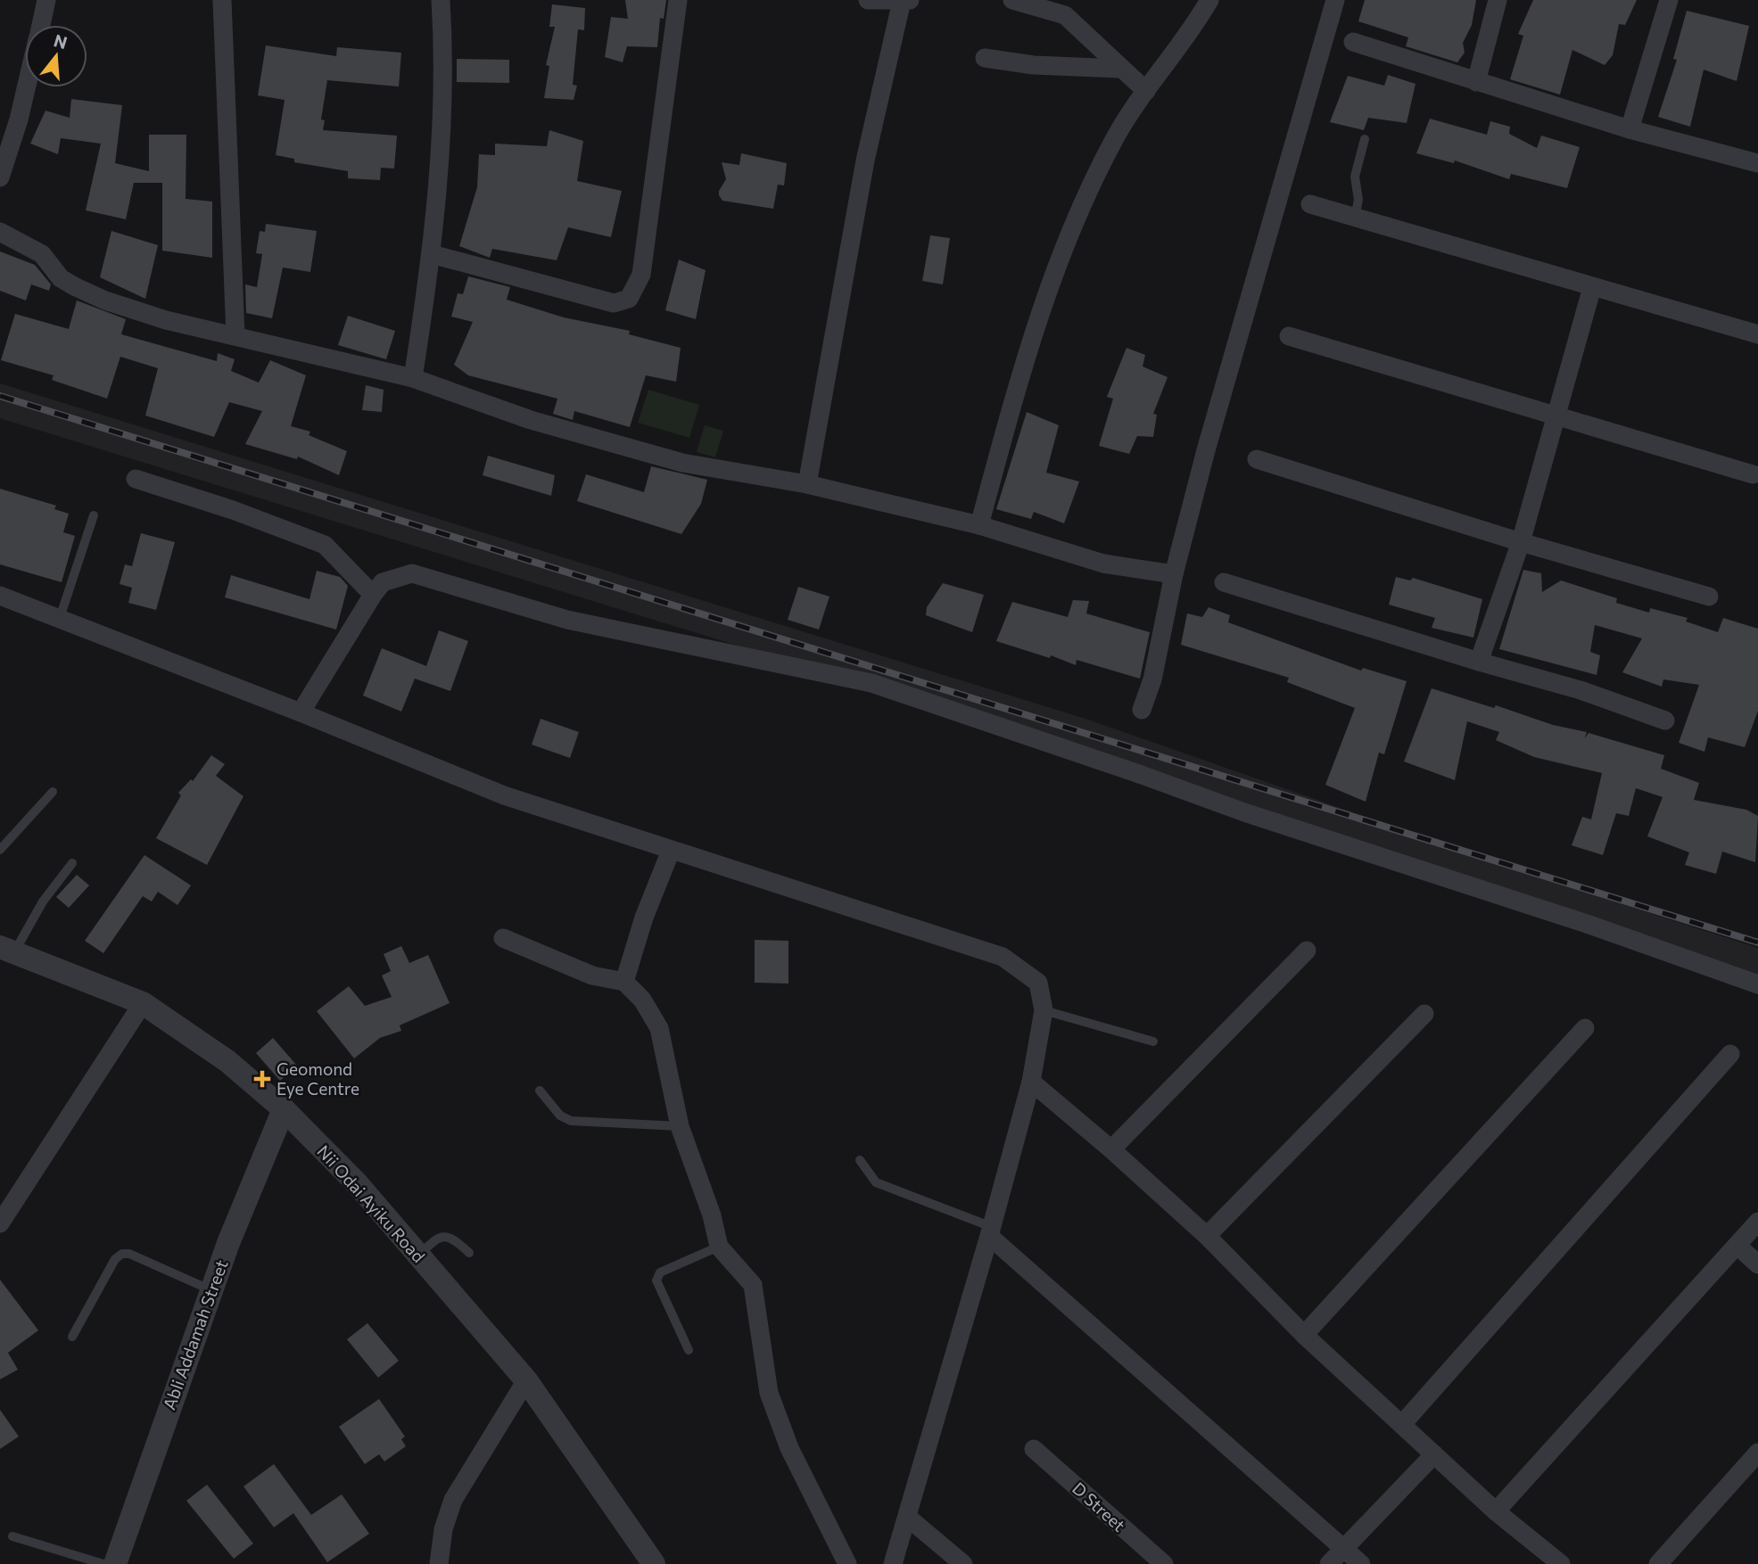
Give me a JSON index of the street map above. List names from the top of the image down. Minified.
{"streets":{"street":["Nii Odai Ayiku Road","Abli Addamah Street","D Street"]},"crossings":[["Nii Odai Ayiku Road","Abli Addamah Street"]],"places":{"health":["Geomond Eye Centre"]},"north":"top"}
